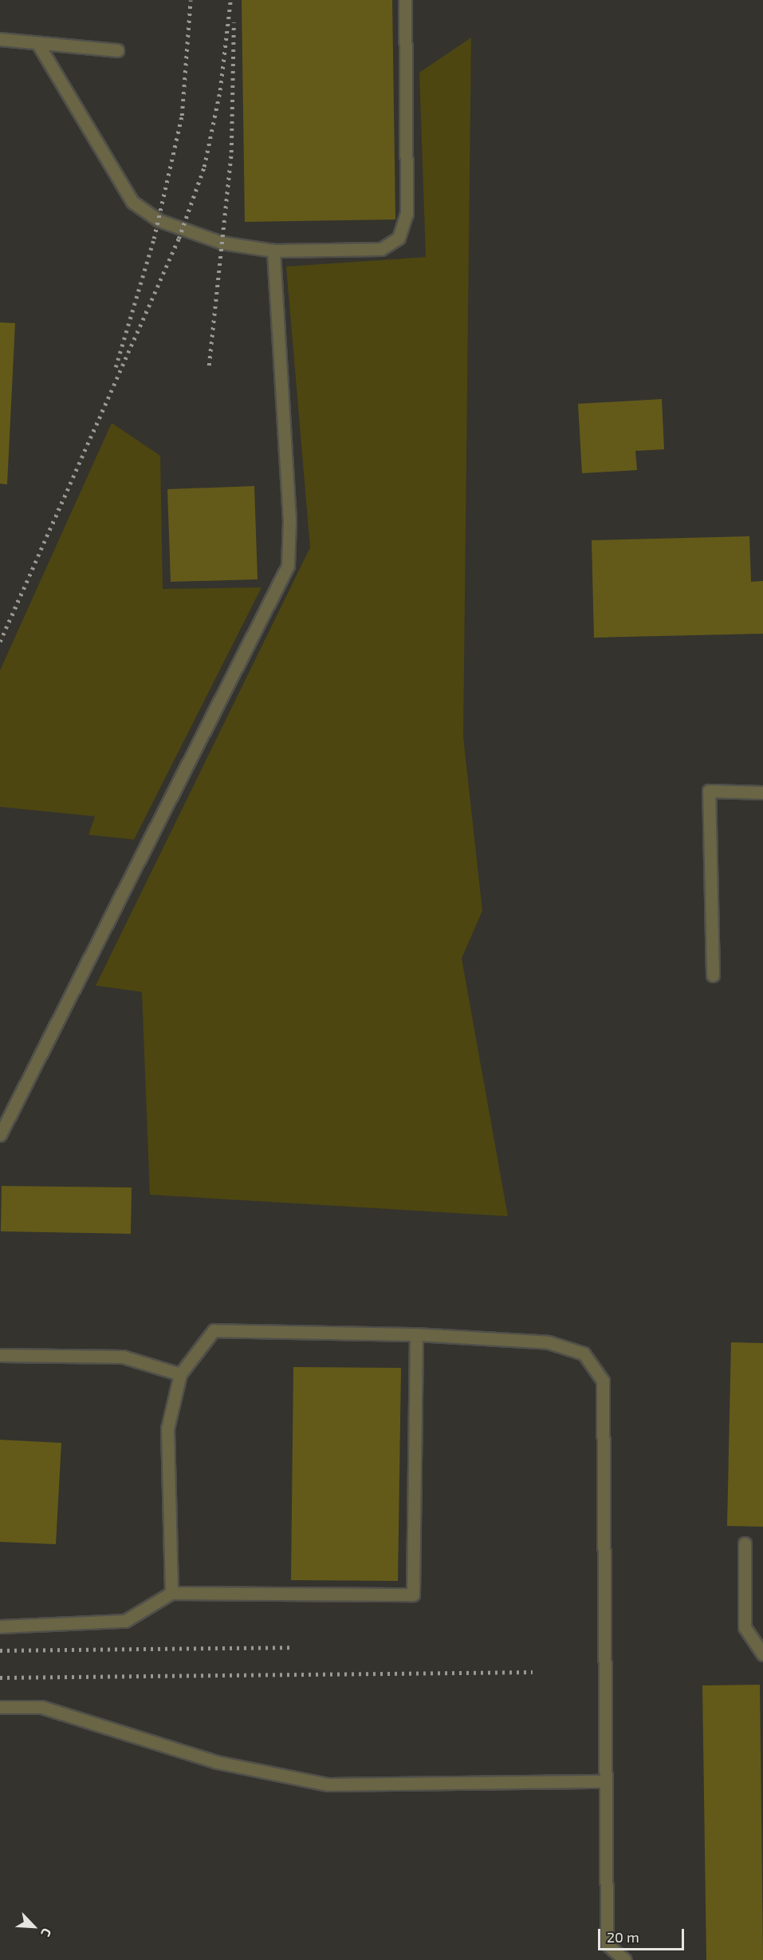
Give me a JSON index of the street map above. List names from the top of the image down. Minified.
{"scale_bar":"20 m","north":"bottom right"}
